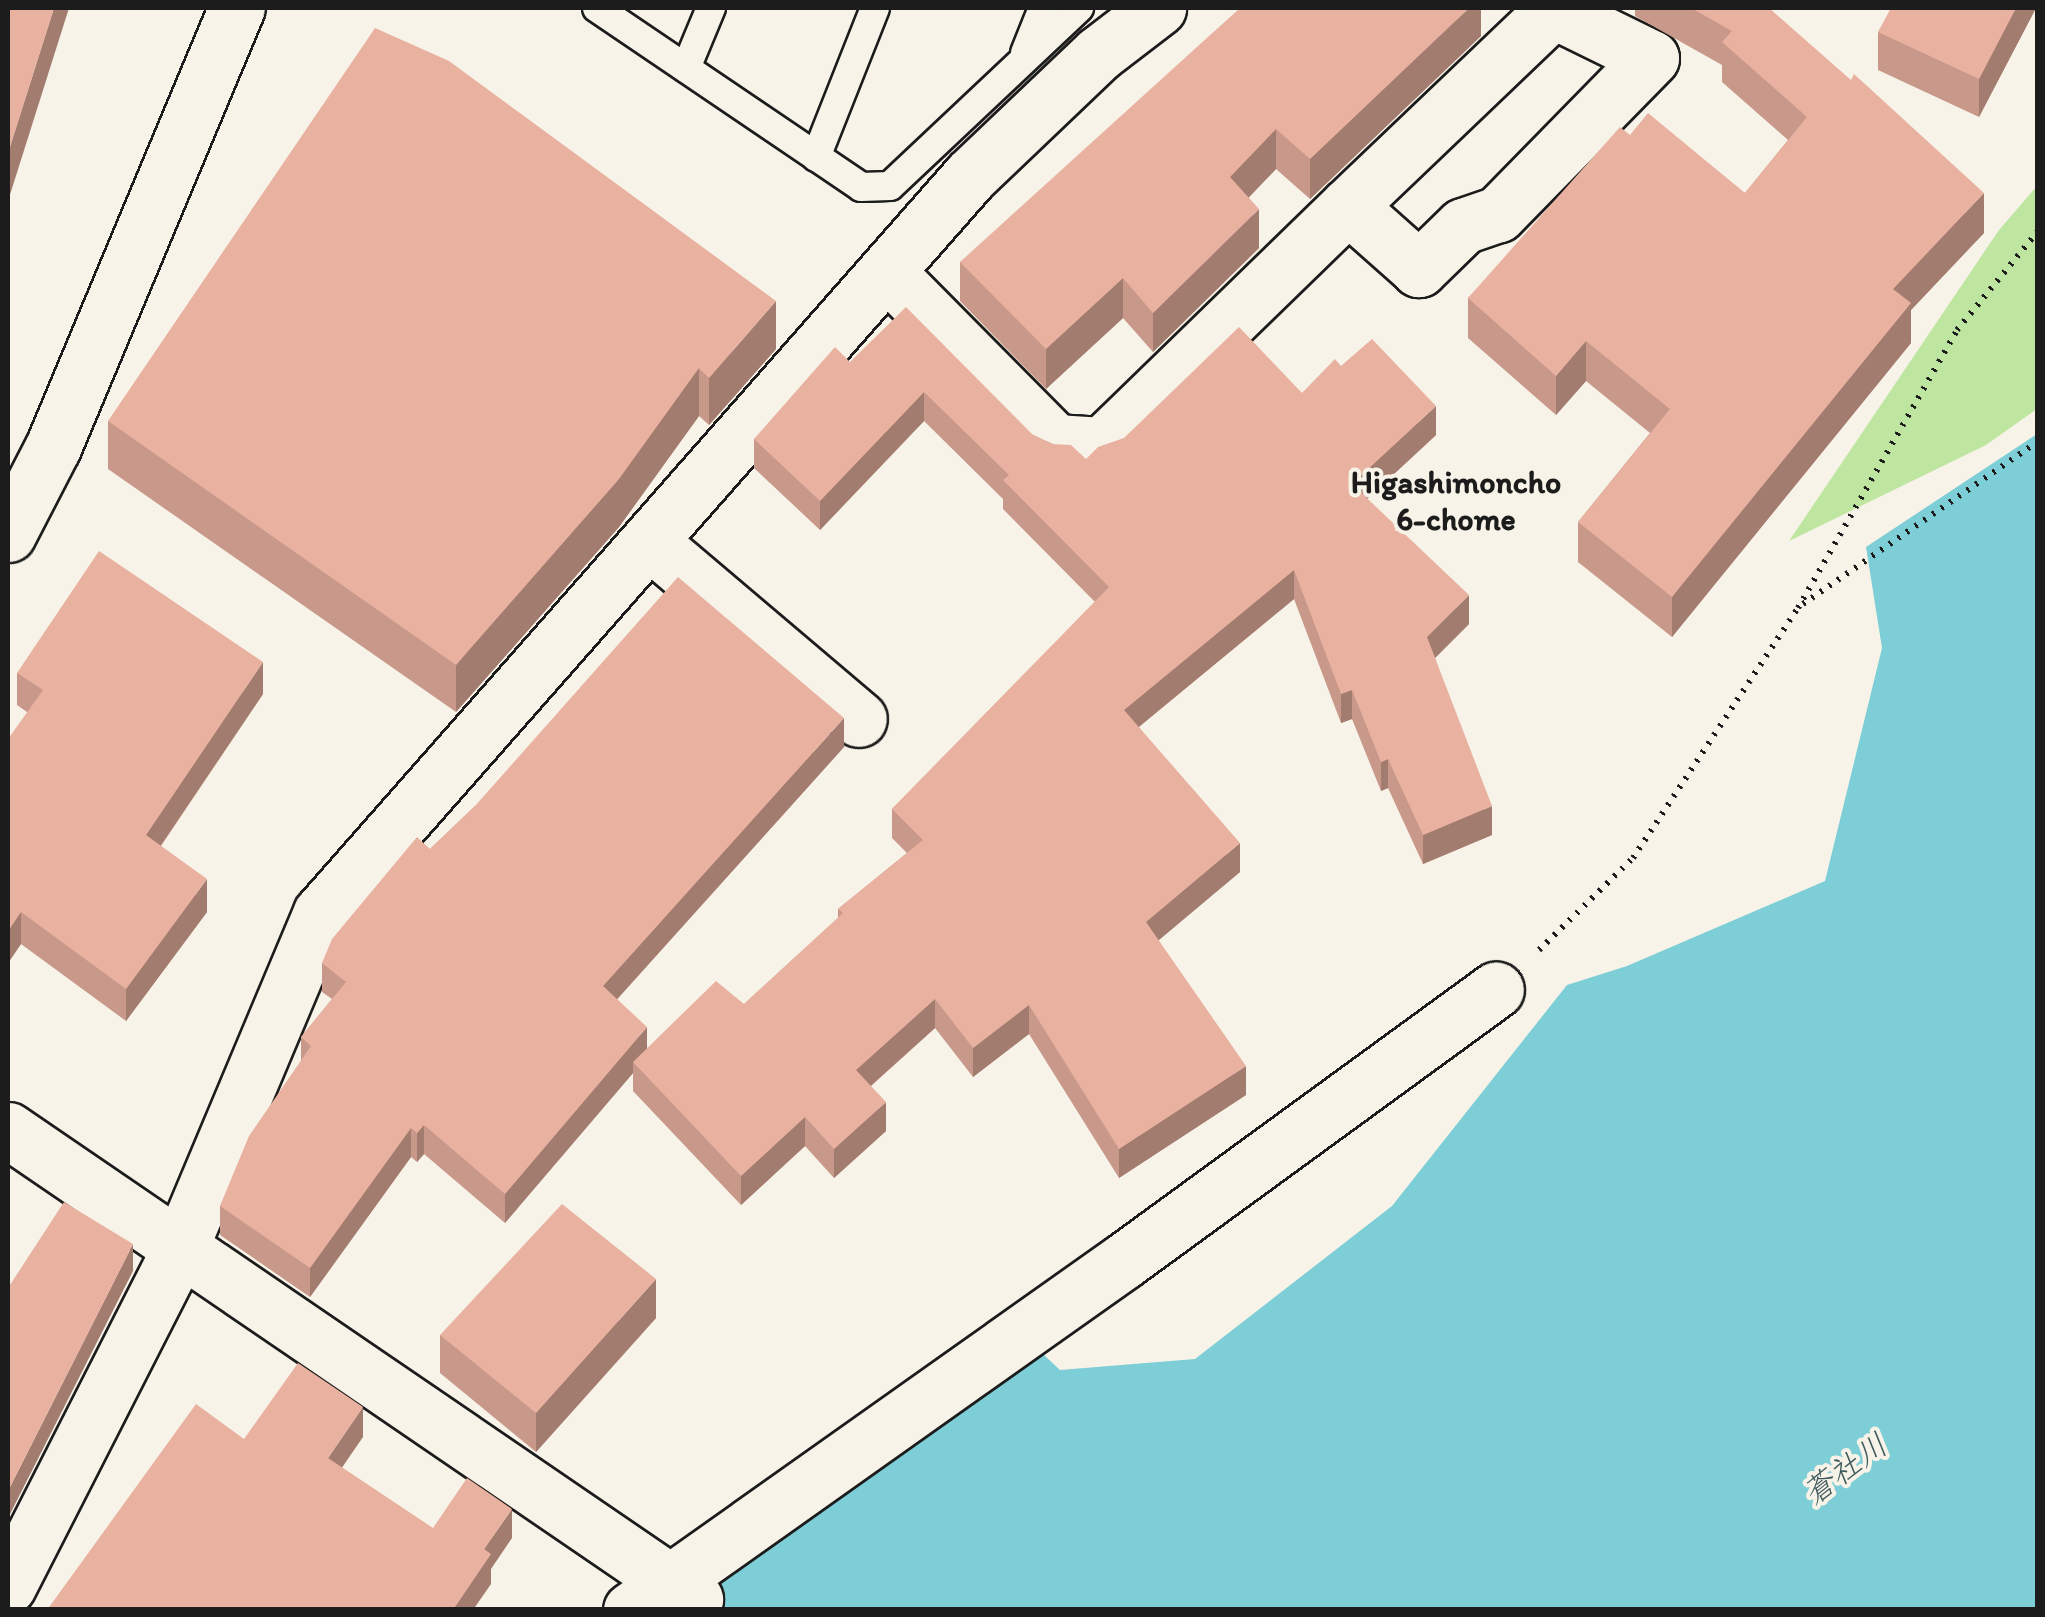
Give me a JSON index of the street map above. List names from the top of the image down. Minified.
{"districts":["Higashimoncho 6-chome"],"water":["蒼社川"]}
